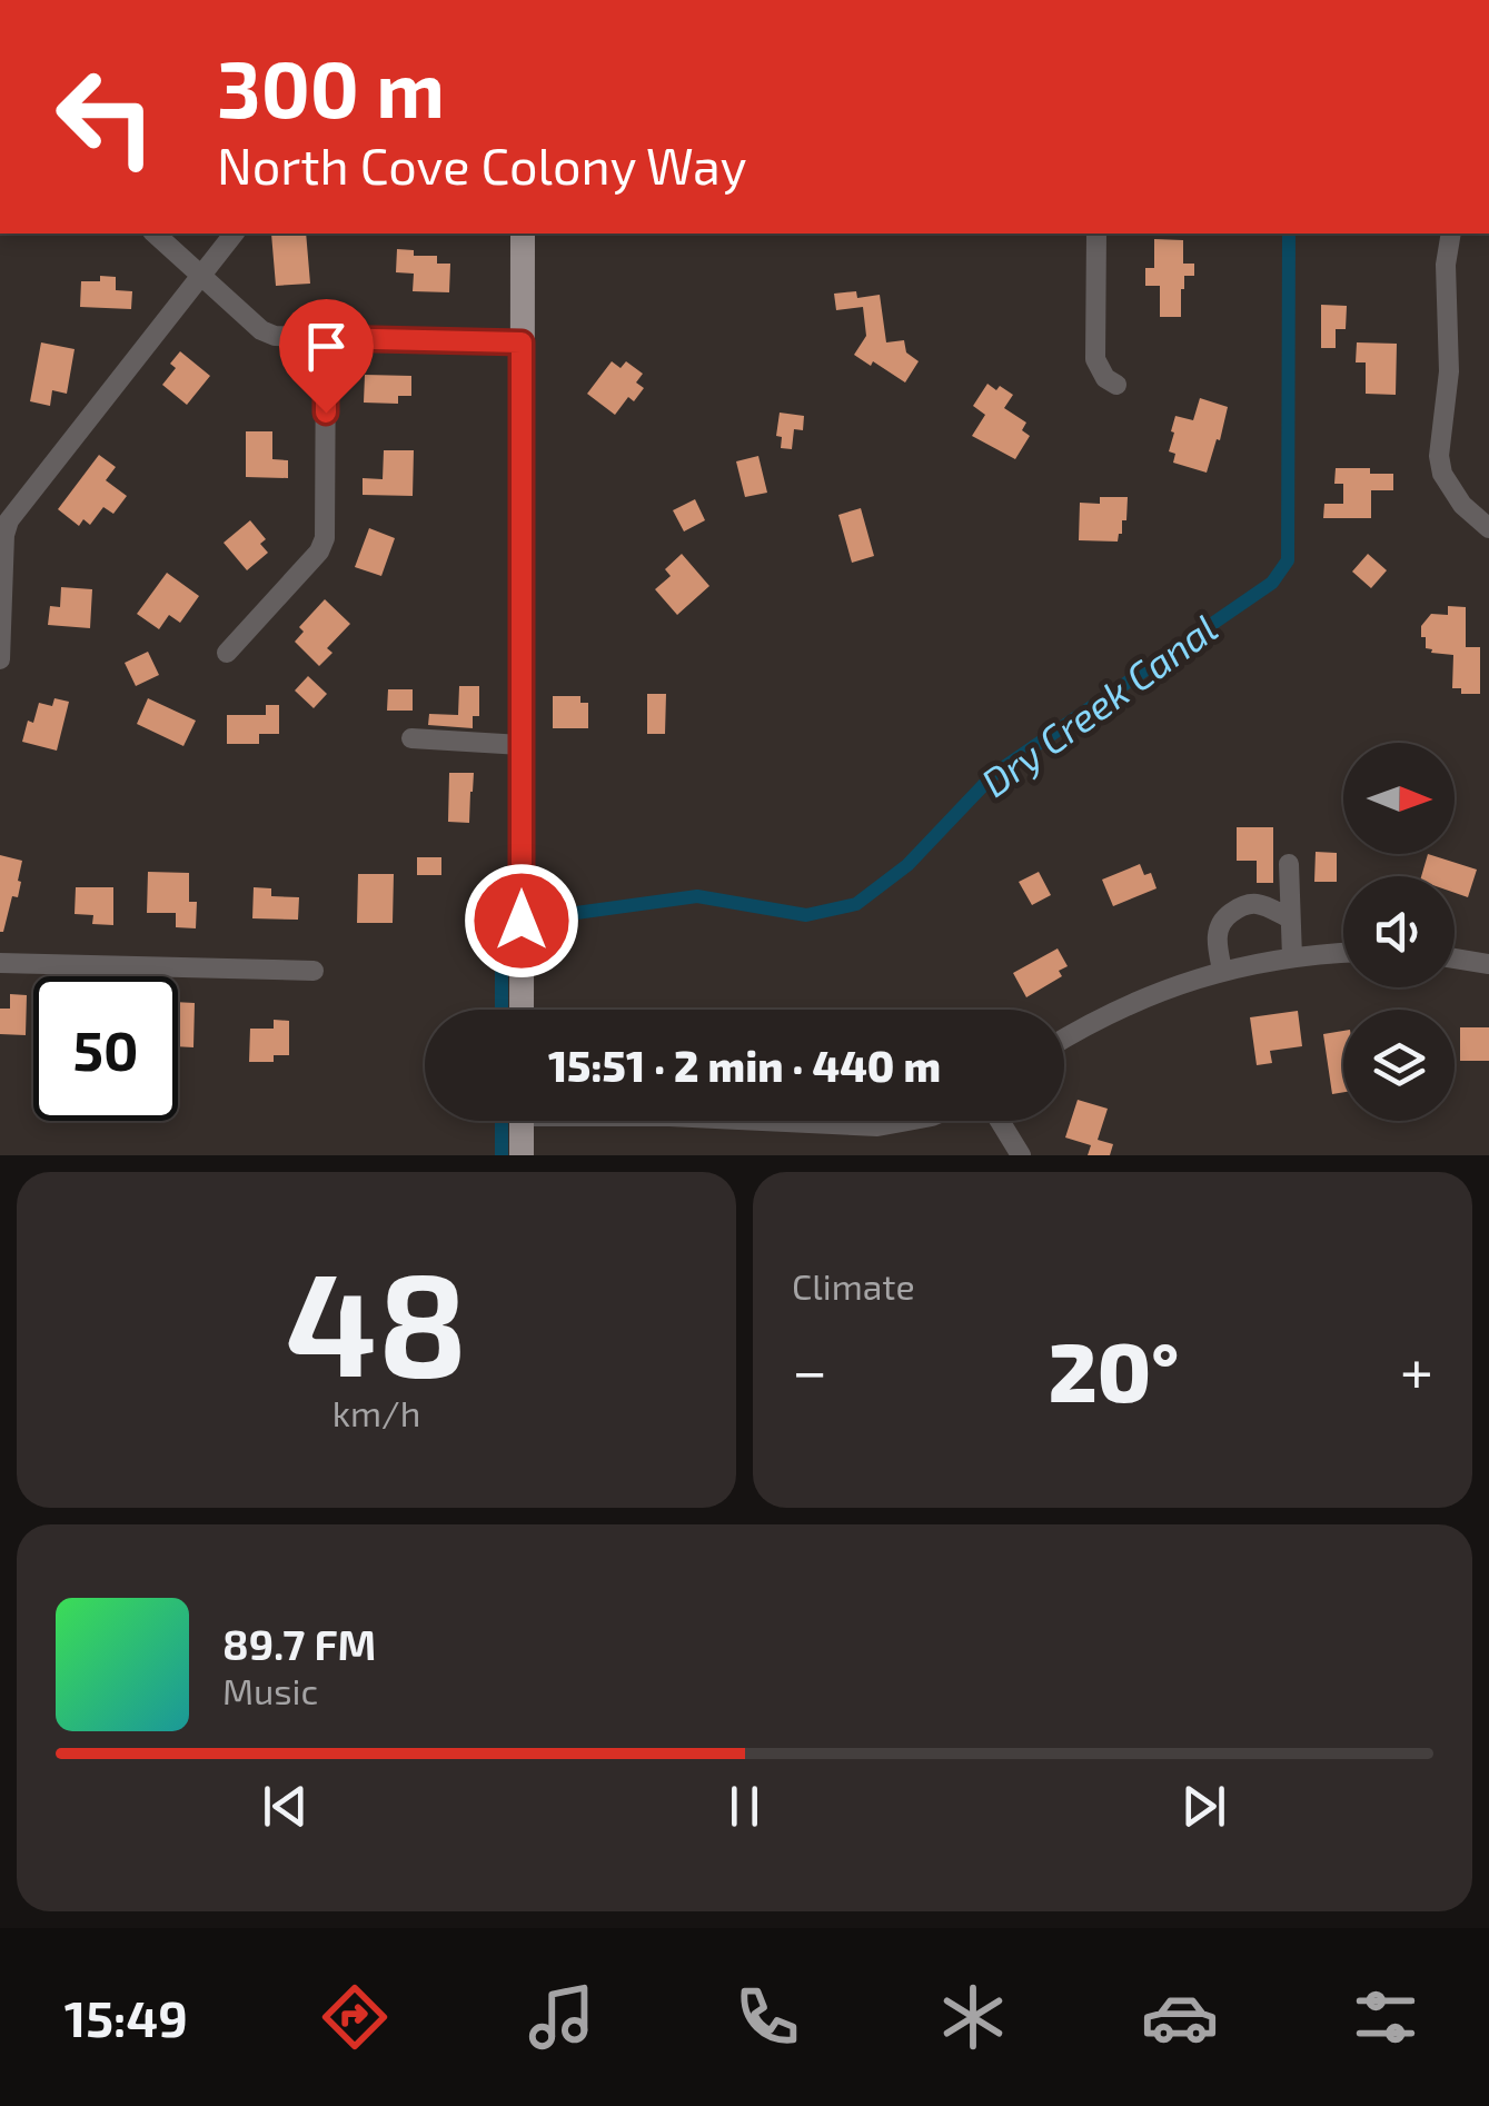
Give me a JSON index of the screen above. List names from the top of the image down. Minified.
{"water":["Dry Creek Canal"],"north":"right","page":{"turn":["300 m","North Cove Colony Way"],"limit":"50","trip":"15:51 · 2 min · 440 m","tile":[["48","km/h"],"Climate"],"heat":["−","20°","+"],"song":["89.7 FM","Music"],"tabs":"15:49"}}
